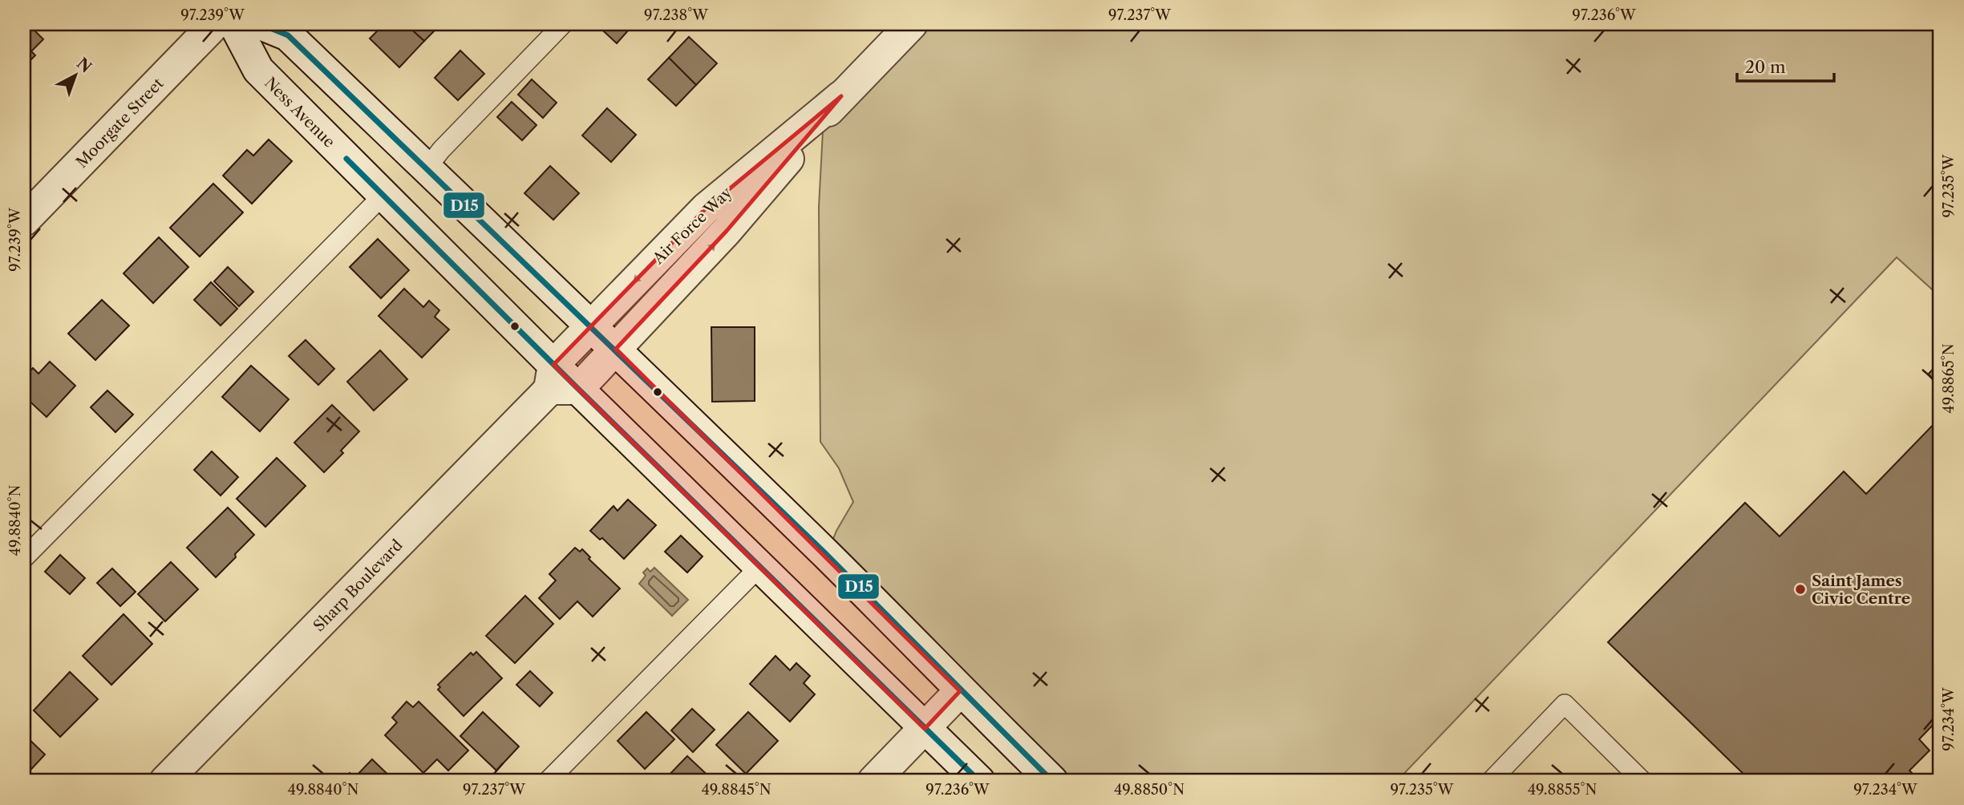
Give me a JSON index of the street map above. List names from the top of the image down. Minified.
{"streets":{"main road":["Ness Avenue","Moorgate Street","Air Force Way","Sharp Boulevard"]},"crossings":[["Ness Avenue","Air Force Way"],["Ness Avenue","Sharp Boulevard"],["Air Force Way","Sharp Boulevard"]],"places":["Saint James Civic Centre"],"lines":["transit line D15"],"scale_bar":"20 m","north":"top right","coordinates":["97.239°W","97.238°W","97.237°W","97.236°W","97.235°W","49.8865°N","49.8840°N","97.234°W","49.8845°N","49.8850°N","49.8855°N"]}
